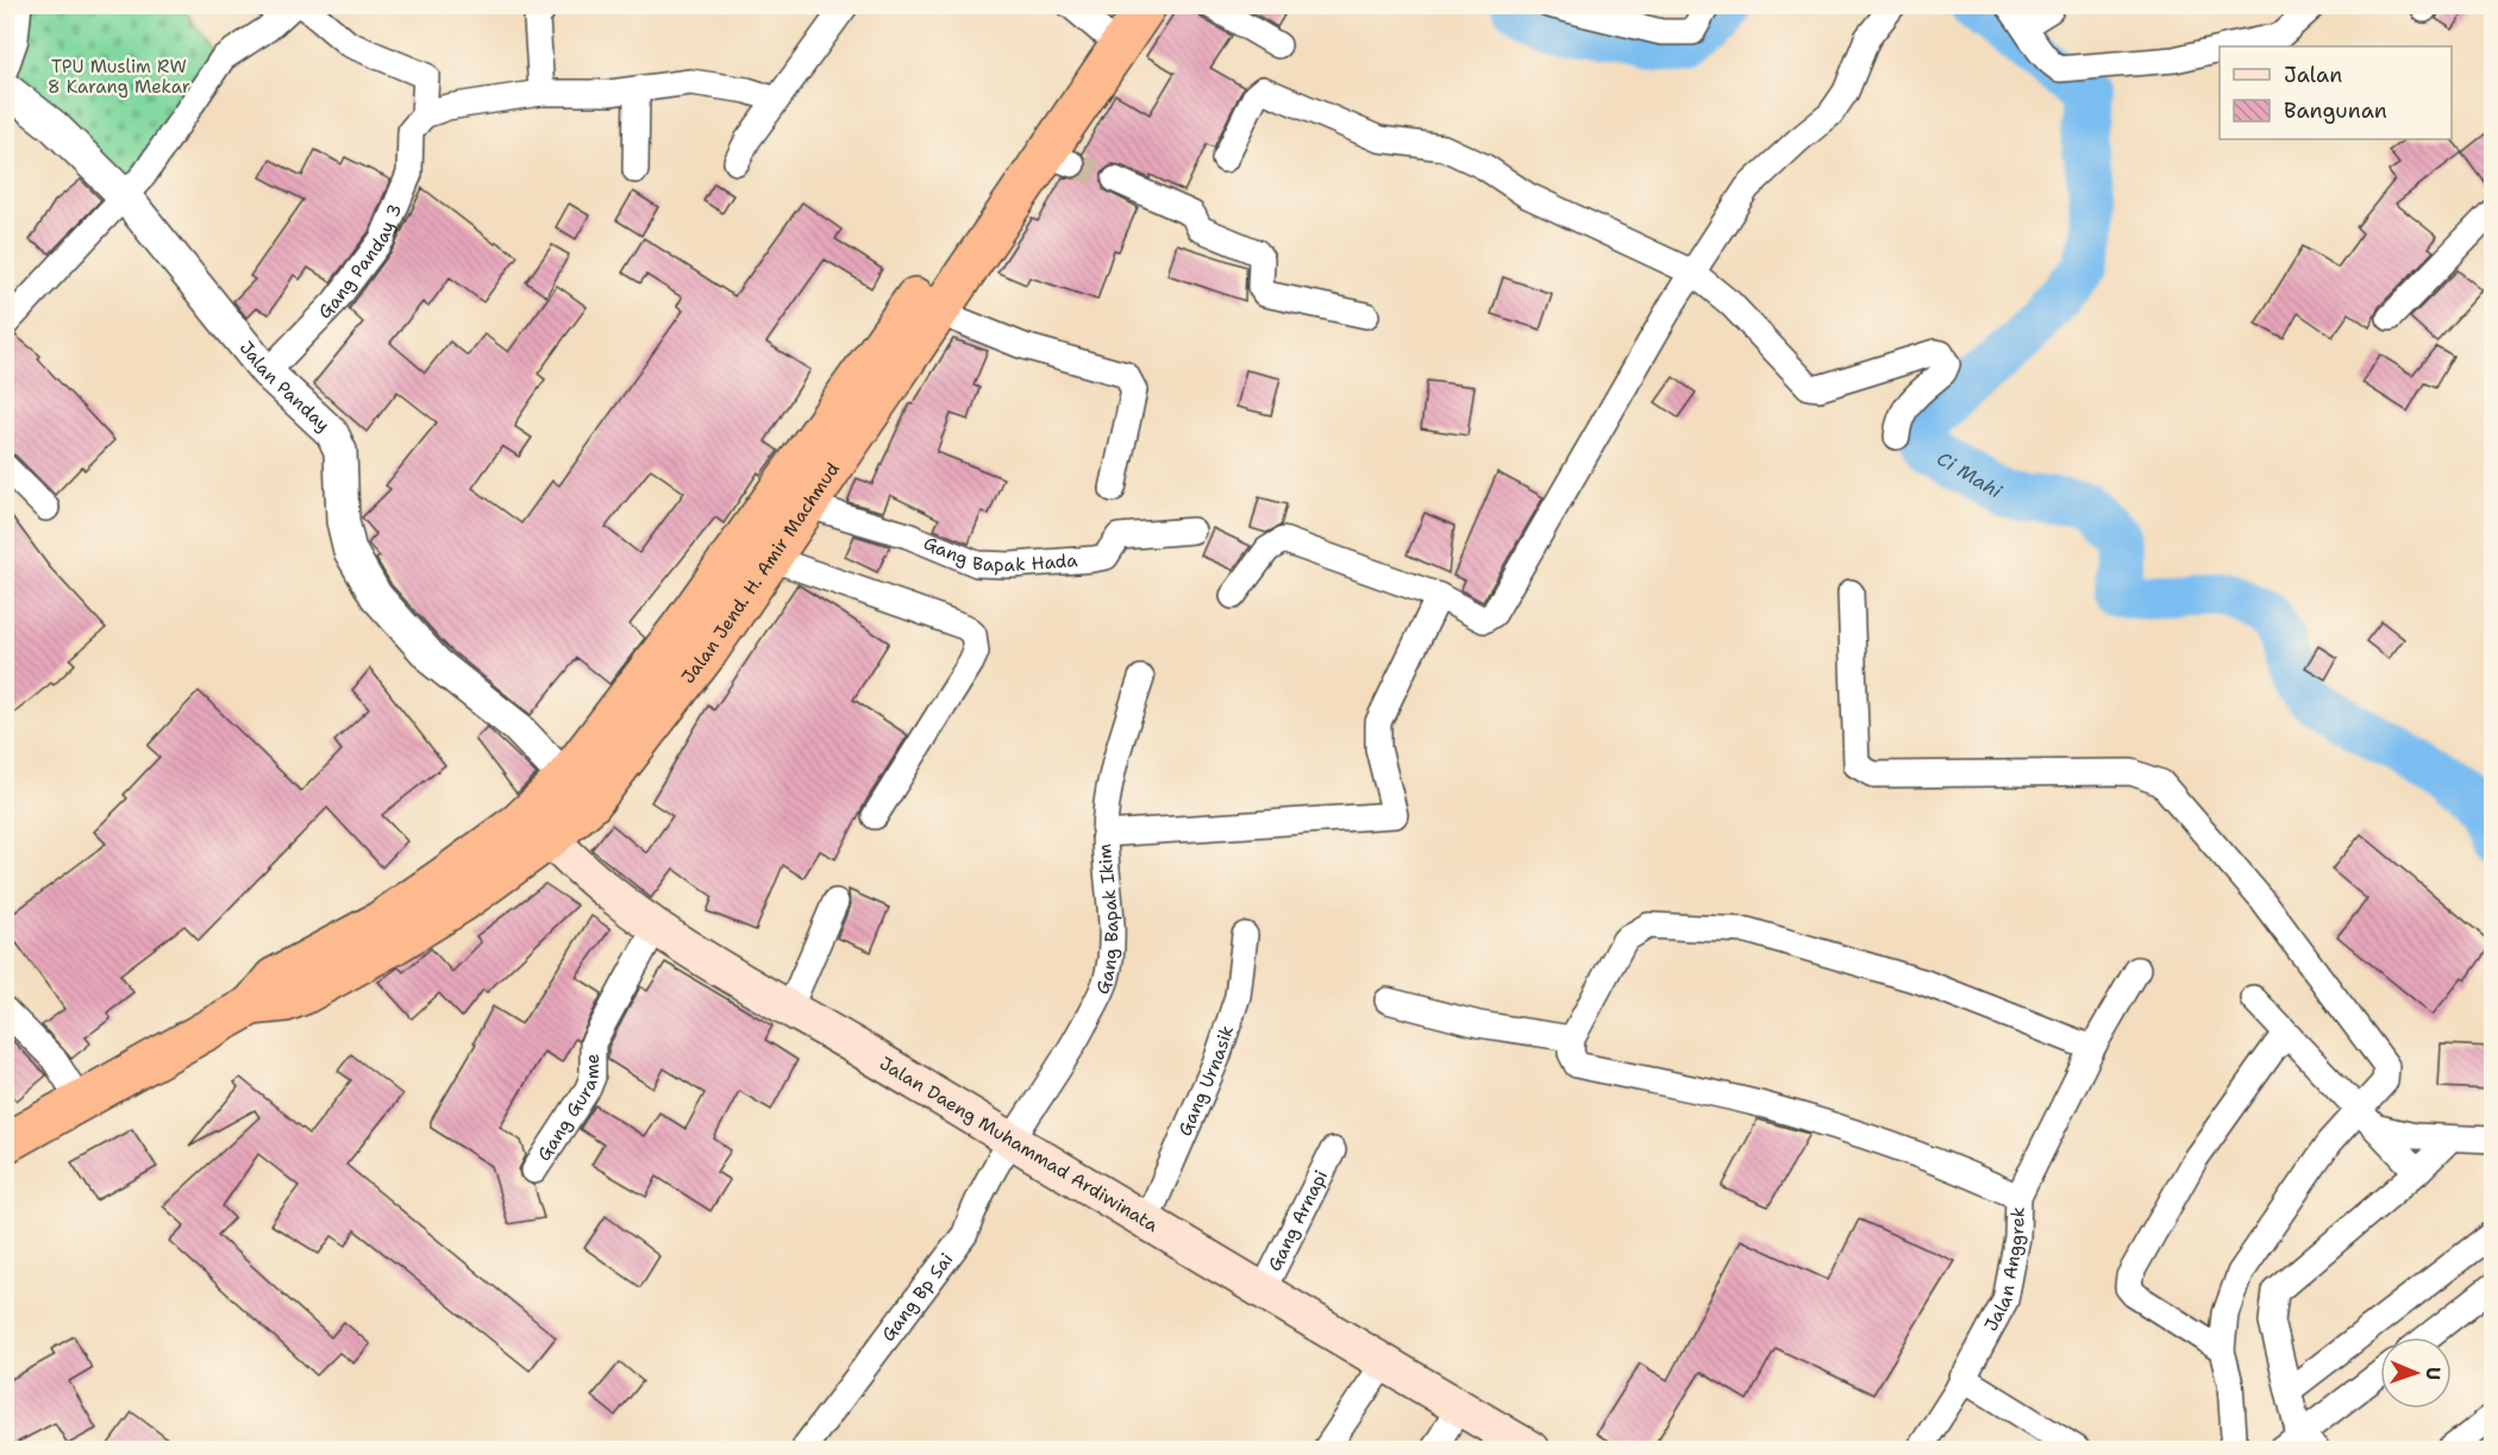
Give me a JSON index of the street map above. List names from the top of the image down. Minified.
{"streets":{"highway":["Jalan Jend. H. Amir Machmud"],"main road":["Jalan Daeng Muhammad Ardiwinata"],"street":["Gang Panday 3","Jalan Panday","Gang Bapak Hada","Gang Bapak Ikim","Gang Urnasik","Gang Gurame","Gang Arnapi","Jalan Anggrek","Gang Bp Sai"]},"crossings":[["Gang Panday 3","Jalan Panday"],["Jalan Panday","Jalan Jend. H. Amir Machmud"],["Gang Bapak Hada","Jalan Jend. H. Amir Machmud"],["Jalan Jend. H. Amir Machmud","Jalan Daeng Muhammad Ardiwinata"],["Gang Bapak Ikim","Jalan Daeng Muhammad Ardiwinata"],["Gang Bapak Ikim","Gang Bp Sai"],["Gang Urnasik","Jalan Daeng Muhammad Ardiwinata"],["Gang Gurame","Jalan Daeng Muhammad Ardiwinata"],["Jalan Daeng Muhammad Ardiwinata","Gang Arnapi"],["Jalan Daeng Muhammad Ardiwinata","Gang Bp Sai"]],"water":["Ci Mahi"],"parks":["TPU Muslim RW 8 Karang Mekar"],"legend":["Jalan","Bangunan"],"north":"right"}
